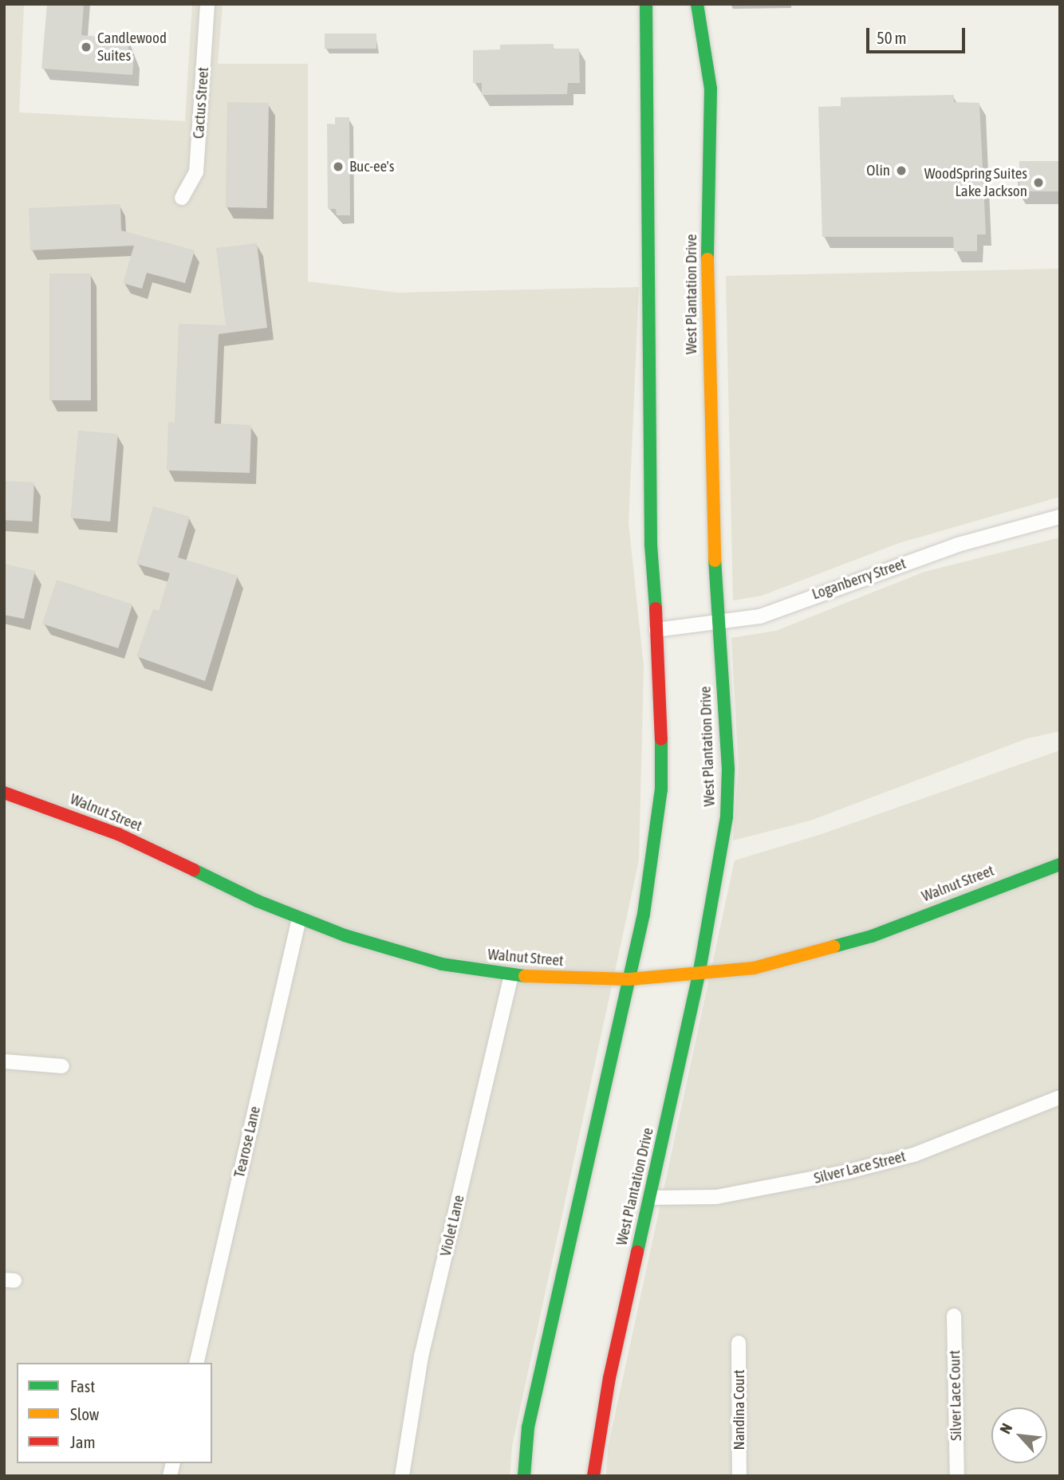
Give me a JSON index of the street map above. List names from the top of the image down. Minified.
{"streets":{"main road":["West Plantation Drive","Walnut Street"],"street":["Cactus Street","Loganberry Street","Tearose Lane","Silver Lace Street","Violet Lane","Silver Lace Court","Nandina Court"]},"crossings":[["West Plantation Drive","Loganberry Street"],["West Plantation Drive","Walnut Street"],["West Plantation Drive","Silver Lace Street"],["Walnut Street","Tearose Lane"],["Walnut Street","Violet Lane"]],"places":["Candlewood Suites","Buc-ee's","Olin","WoodSpring Suites Lake Jackson"],"legend":["Fast","Slow","Jam"],"scale_bar":"50 m","north":"top left"}
